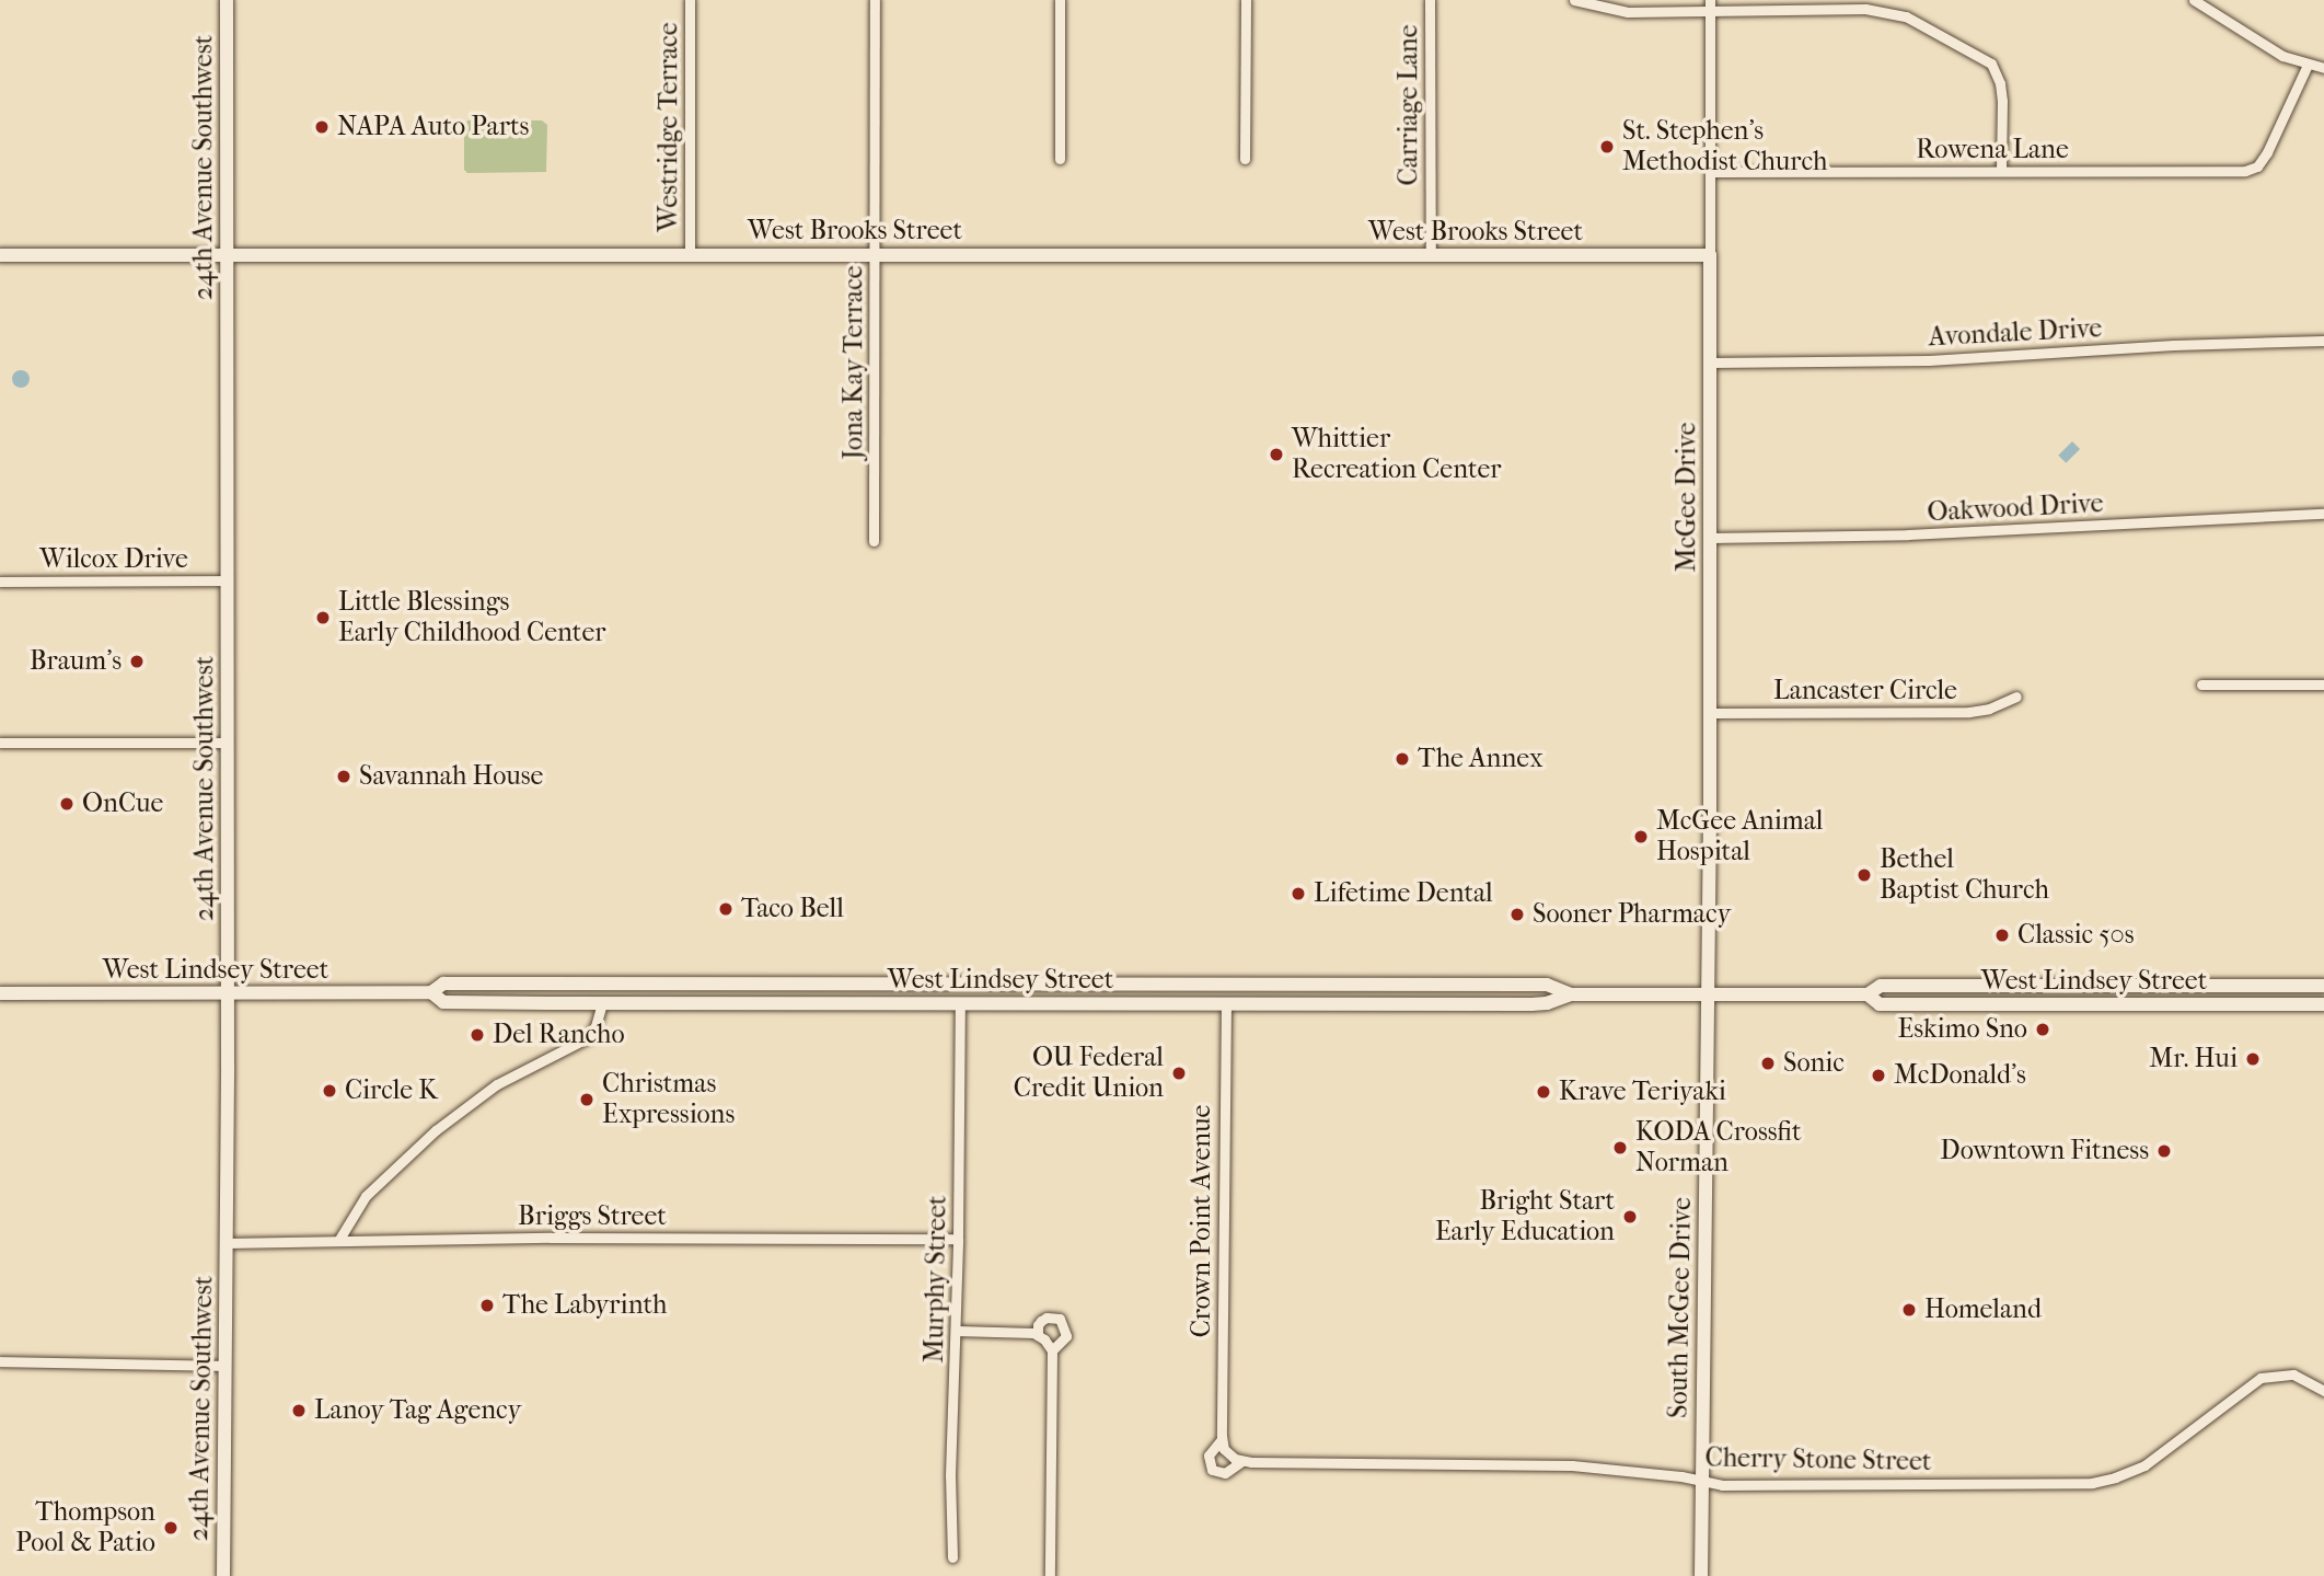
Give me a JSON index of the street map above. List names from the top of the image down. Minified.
{"streets":{"street":["Carriage Lane","Westridge Terrace","Rowena Lane","24th Avenue Southwest","West Brooks Street","Avondale Drive","Jona Kay Terrace","McGee Drive","Oakwood Drive","Wilcox Drive","Lancaster Circle","West Lindsey Street","Briggs Street","Crown Point Avenue","Murphy Street","South McGee Drive","Cherry Stone Street"]},"crossings":[["Carriage Lane","West Brooks Street"],["Westridge Terrace","West Brooks Street"],["Rowena Lane","McGee Drive"],["24th Avenue Southwest","West Brooks Street"],["24th Avenue Southwest","Wilcox Drive"],["24th Avenue Southwest","West Lindsey Street"],["24th Avenue Southwest","Briggs Street"],["West Brooks Street","Jona Kay Terrace"],["West Brooks Street","McGee Drive"],["Avondale Drive","McGee Drive"],["McGee Drive","Oakwood Drive"],["McGee Drive","Lancaster Circle"],["McGee Drive","West Lindsey Street"],["McGee Drive","South McGee Drive"],["West Lindsey Street","Crown Point Avenue"],["West Lindsey Street","Murphy Street"],["West Lindsey Street","South McGee Drive"],["Briggs Street","Murphy Street"],["Crown Point Avenue","Cherry Stone Street"],["South McGee Drive","Cherry Stone Street"]],"places":["NAPA Auto Parts","St. Stephen's Methodist Church","Whittier Recreation Center","Little Blessings Early Childhood Center","Braum's","The Annex","Savannah House","OnCue","McGee Animal Hospital","Bethel Baptist Church","Lifetime Dental","Taco Bell","Sooner Pharmacy","Classic 50s","Eskimo Sno","Del Rancho","Mr. Hui","Sonic","OU Federal Credit Union","McDonald's","Circle K","Krave Teriyaki","Christmas Expressions","KODA Crossfit Norman","Downtown Fitness","Bright Start Early Education","The Labyrinth","Homeland","Lanoy Tag Agency","Thompson Pool & Patio"]}
